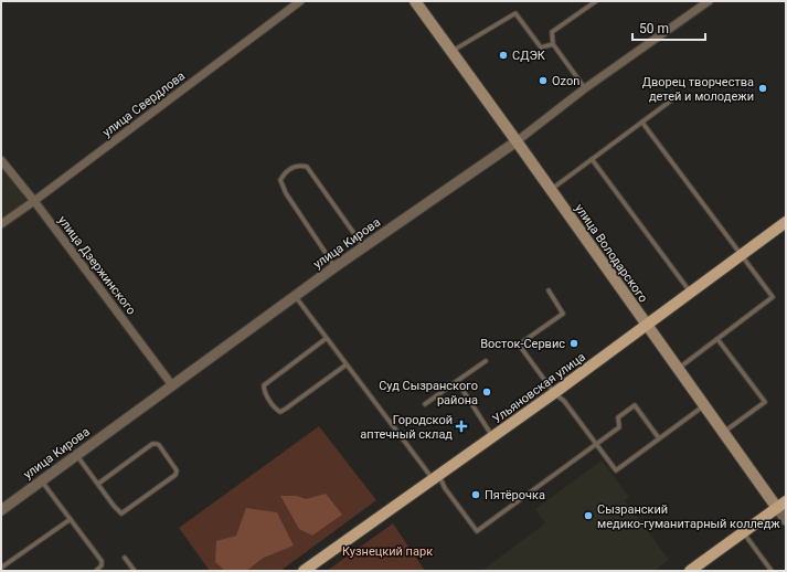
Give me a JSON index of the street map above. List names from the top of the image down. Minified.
{"streets":{"main road":["улица Володарского","Ульяновская улица"],"street":["улица Свердлова","улица Кирова","улица Дзержинского"]},"crossings":[["улица Свердлова","улица Дзержинского"],["улица Кирова","улица Володарского"],["улица Кирова","улица Дзержинского"],["улица Володарского","Ульяновская улица"]],"parks":["Кузнецкий парк"],"places":{"other":["СДЭК","Ozon","Дворец творчества детей и молодежи","Восток-Сервис","Суд Сызранского района","Пятёрочка","Сызранский медико-гуманитарный колледж"],"health":["Городской аптечный склад"]},"scale_bar":"50 m"}
